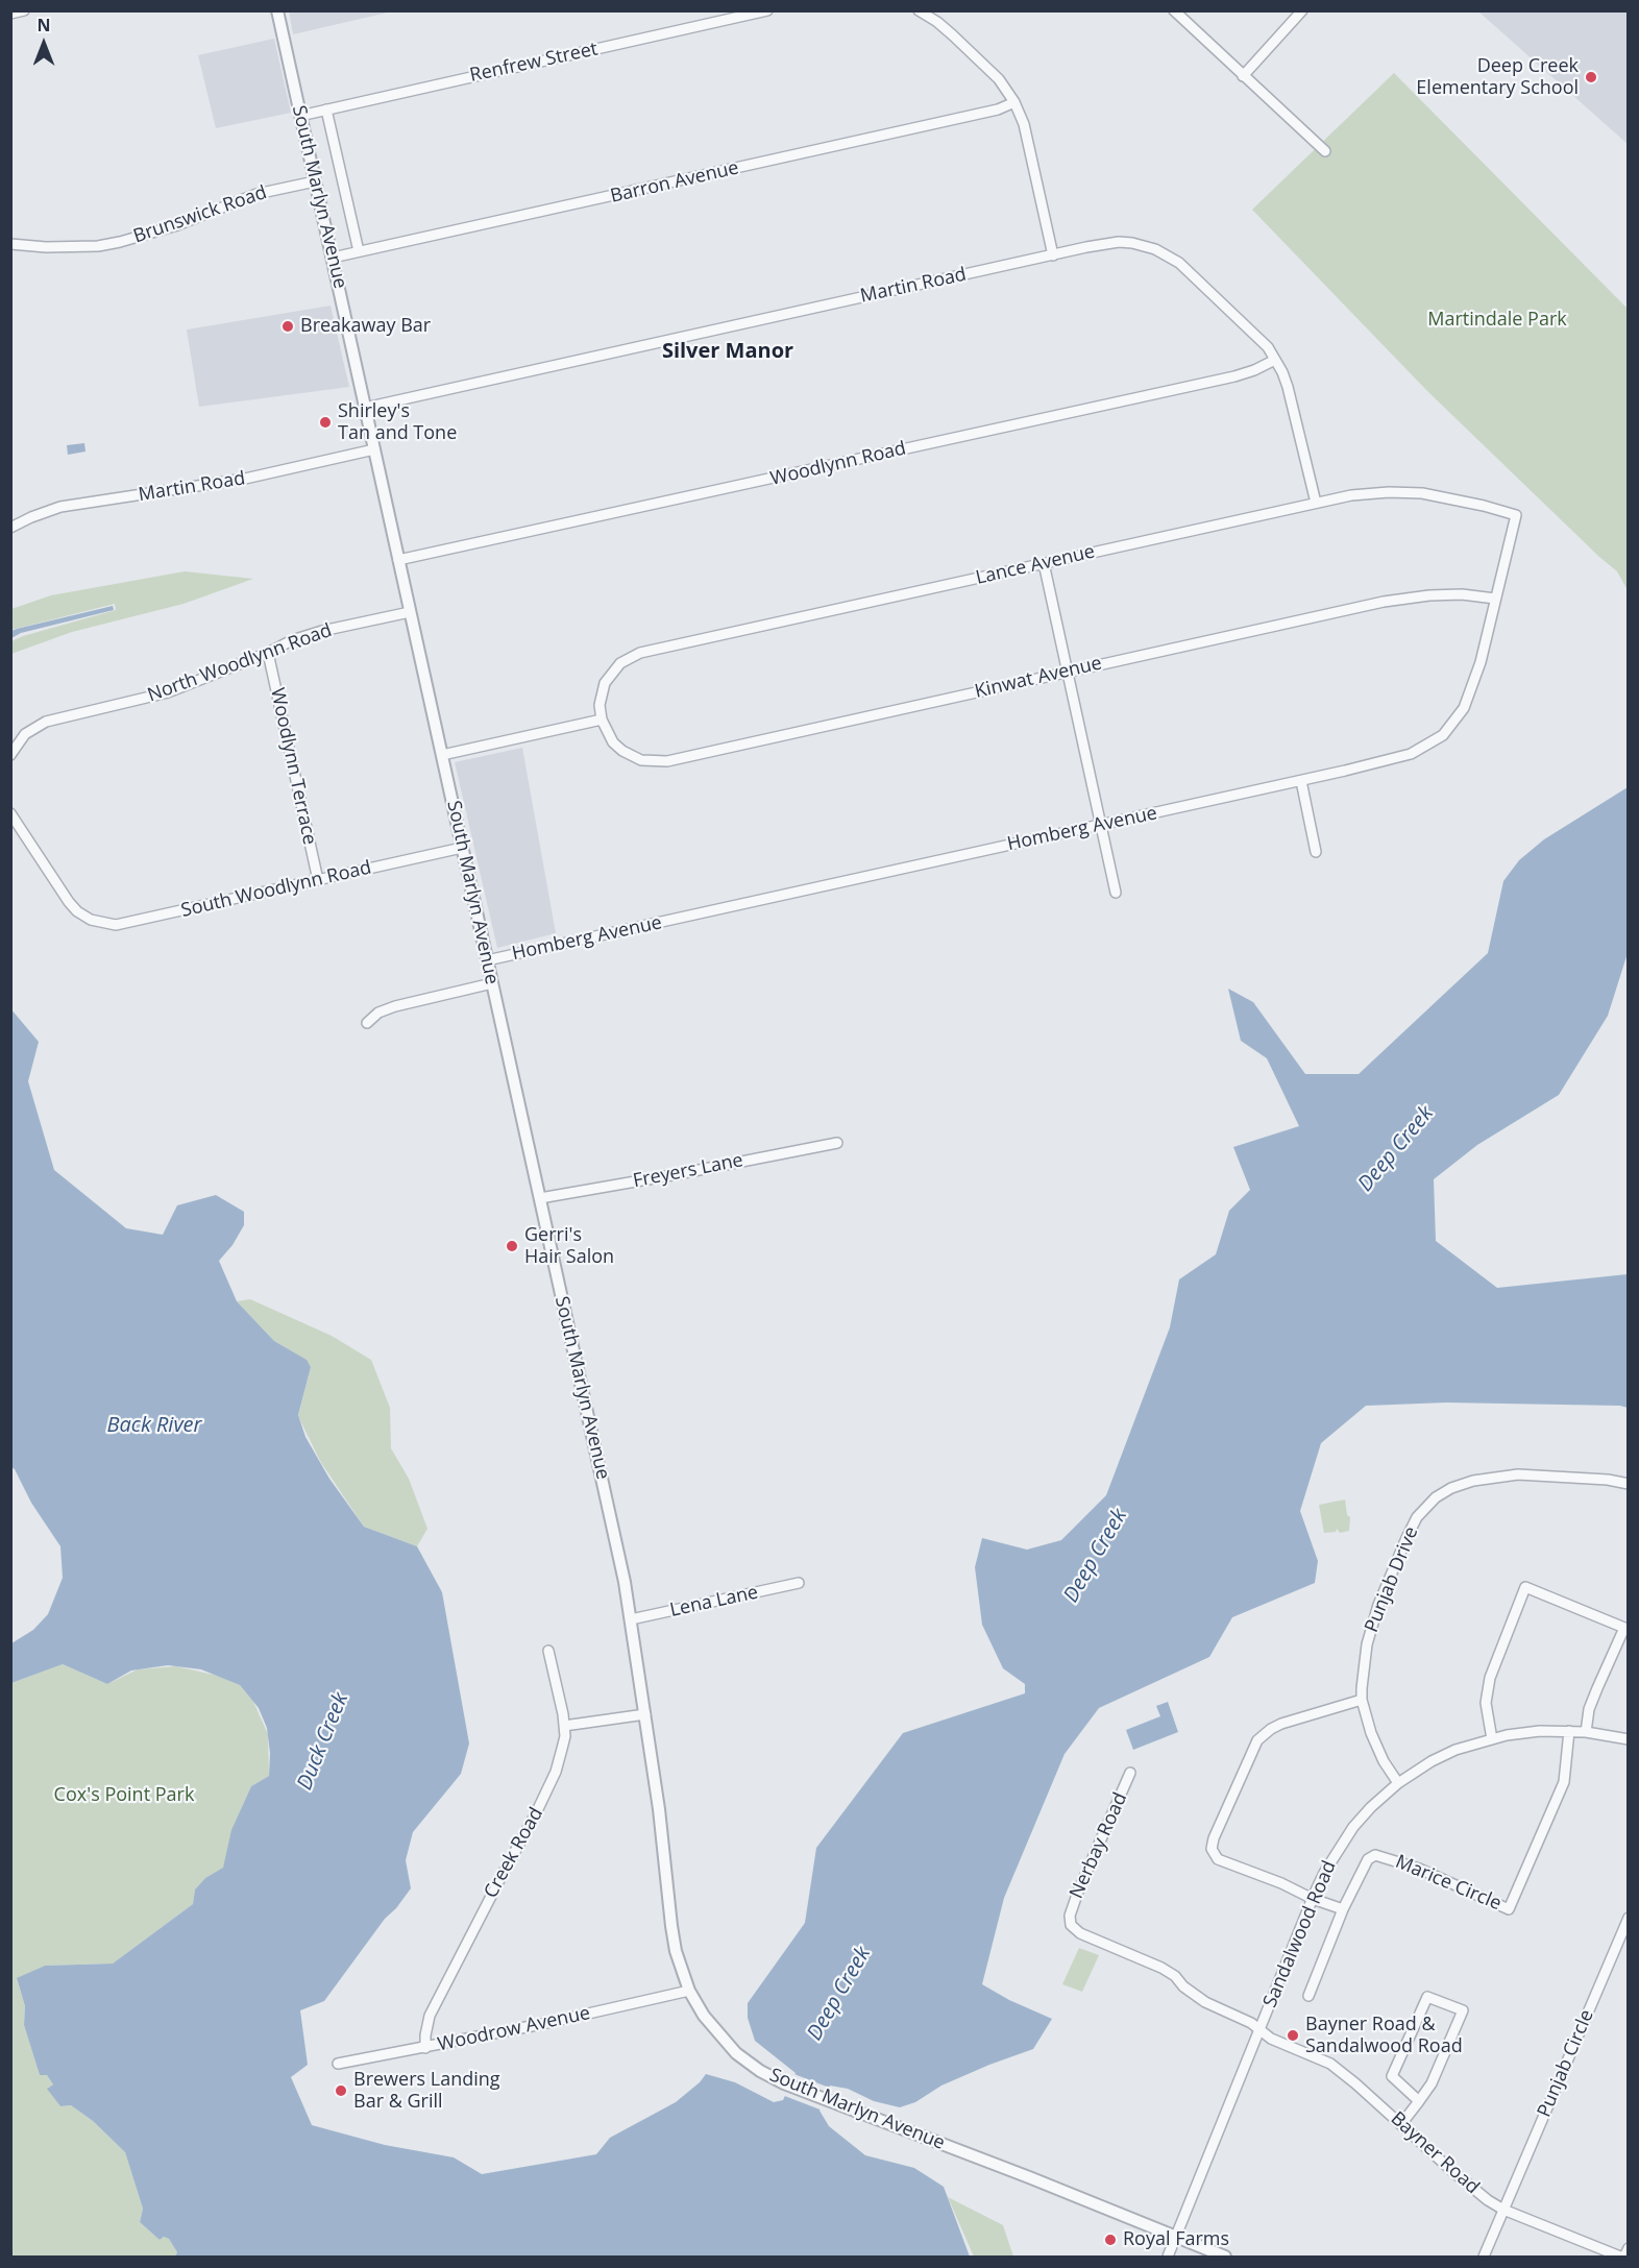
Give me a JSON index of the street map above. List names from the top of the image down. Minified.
{"streets":{"street":["Renfrew Street","Barron Avenue","South Marlyn Avenue","Brunswick Road","Martin Road","Woodlynn Road","Lance Avenue","North Woodlynn Road","Kinwat Avenue","Woodlynn Terrace","Homberg Avenue","South Woodlynn Road","Freyers Lane","Punjab Drive","Lena Lane","Nerbay Road","Creek Road","Marice Circle","Sandalwood Road","Woodrow Avenue","Punjab Circle","Bayner Road"]},"crossings":[["Renfrew Street","South Marlyn Avenue"],["Barron Avenue","South Marlyn Avenue"],["South Marlyn Avenue","Brunswick Road"],["South Marlyn Avenue","Martin Road"],["South Marlyn Avenue","Woodlynn Road"],["South Marlyn Avenue","North Woodlynn Road"],["South Marlyn Avenue","Homberg Avenue"],["South Marlyn Avenue","South Woodlynn Road"],["South Marlyn Avenue","Freyers Lane"],["South Marlyn Avenue","Lena Lane"],["South Marlyn Avenue","Sandalwood Road"],["South Marlyn Avenue","Woodrow Avenue"],["Martin Road","Woodlynn Road"],["Martin Road","Lance Avenue"],["Lance Avenue","Kinwat Avenue"],["Lance Avenue","Homberg Avenue"],["North Woodlynn Road","Woodlynn Terrace"],["Kinwat Avenue","Homberg Avenue"],["Woodlynn Terrace","South Woodlynn Road"],["Punjab Drive","Sandalwood Road"],["Nerbay Road","Sandalwood Road"],["Nerbay Road","Bayner Road"],["Creek Road","Woodrow Avenue"],["Marice Circle","Sandalwood Road"],["Sandalwood Road","Bayner Road"],["Punjab Circle","Bayner Road"]],"districts":["Silver Manor"],"water":["Deep Creek","Back River","Duck Creek"],"parks":["Martindale Park","Cox's Point Park"],"places":["Deep Creek Elementary School","Breakaway Bar","Shirley's Tan and Tone","Gerri's Hair Salon","Bayner Road & Sandalwood Road","Brewers Landing Bar & Grill","Royal Farms"],"north":"top"}
